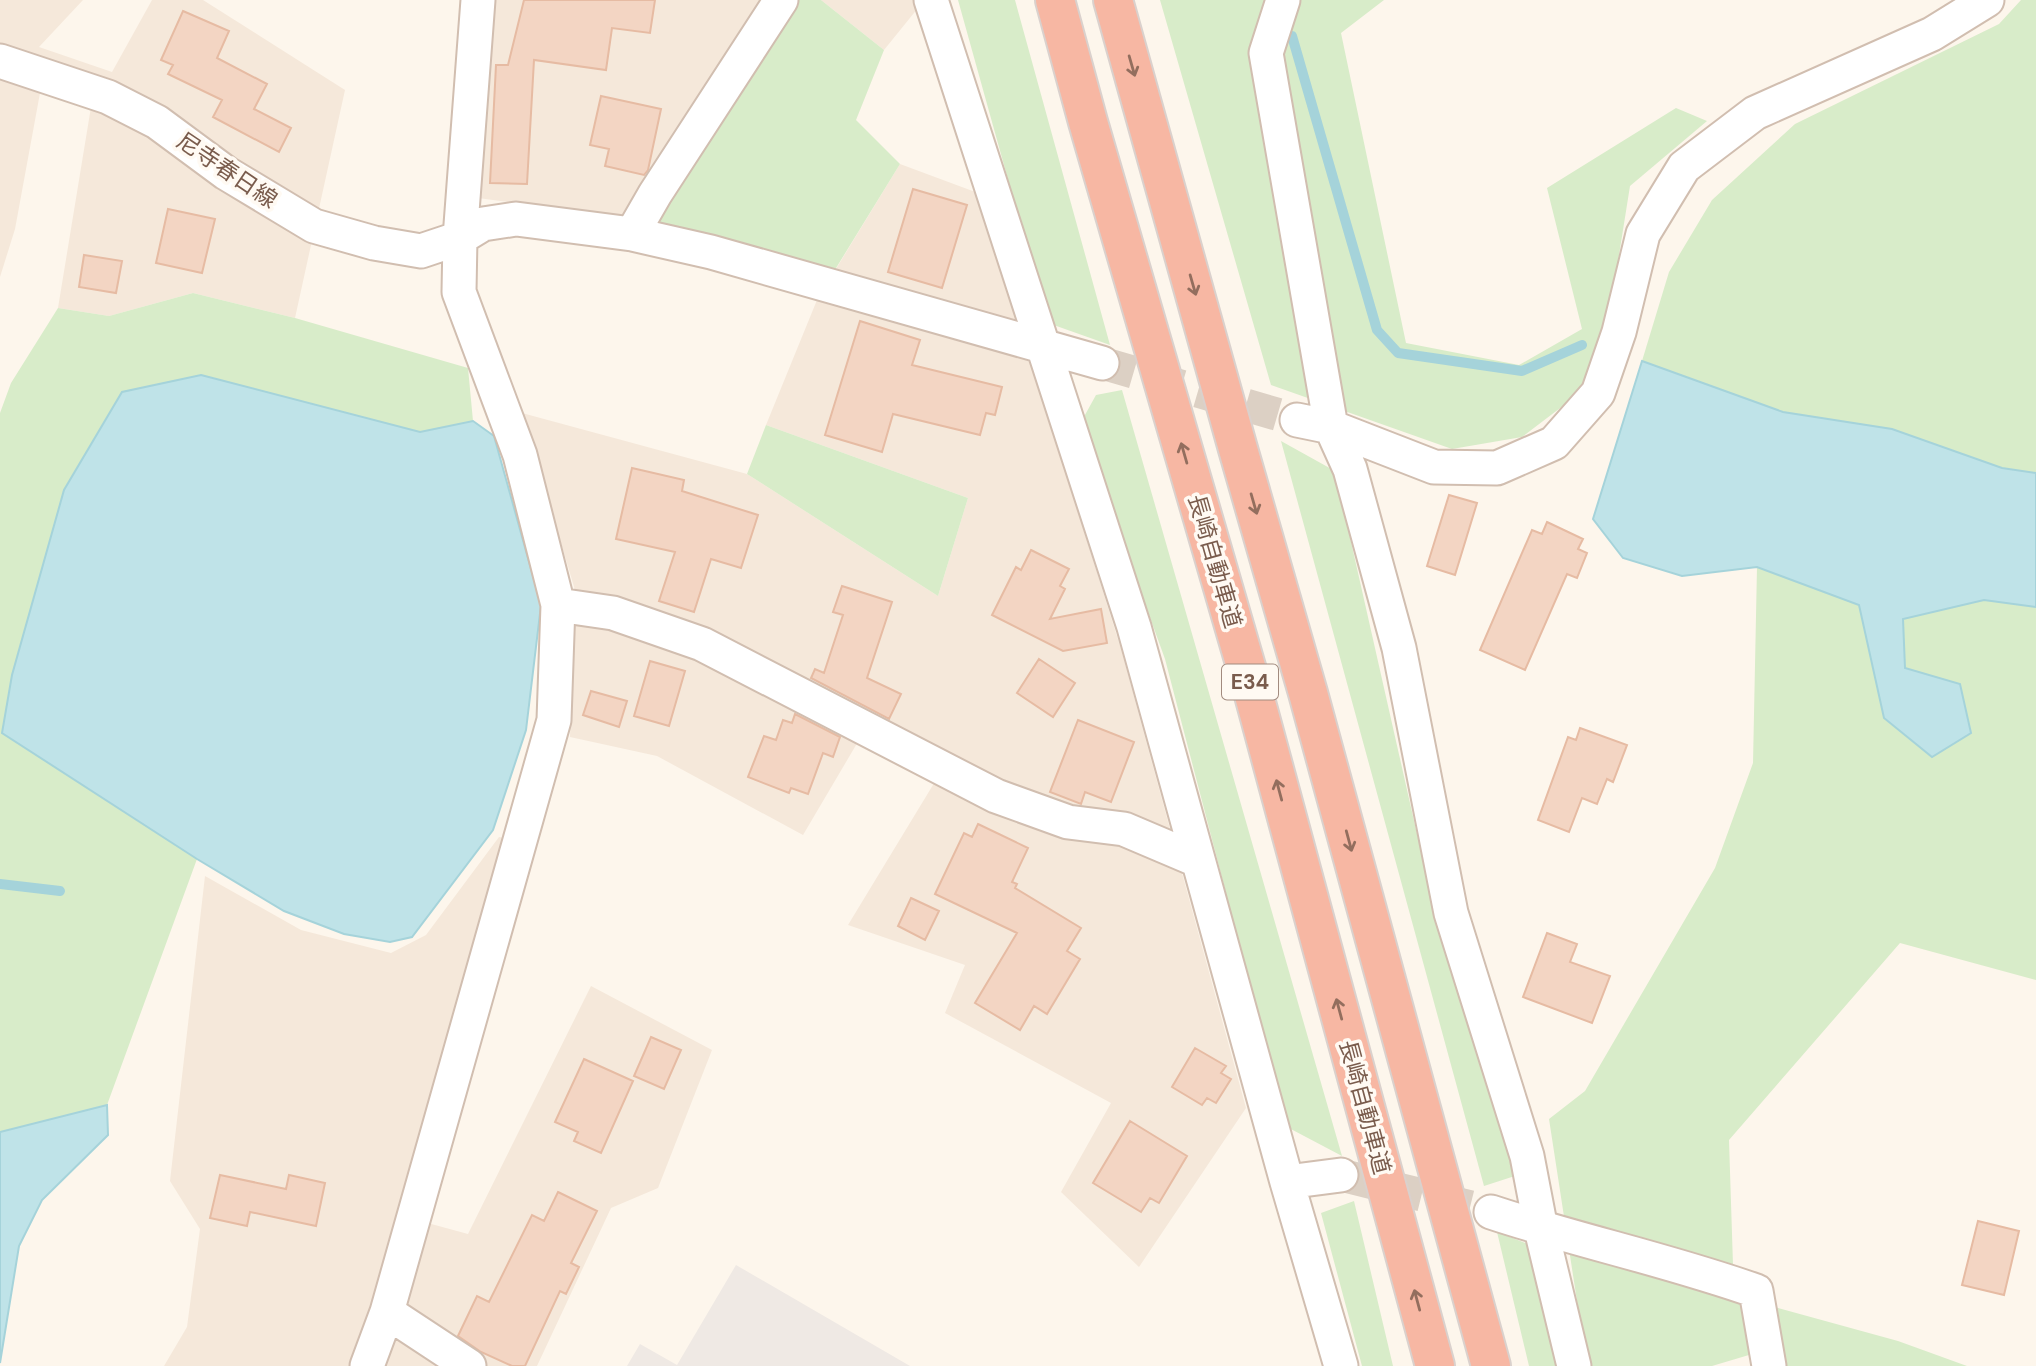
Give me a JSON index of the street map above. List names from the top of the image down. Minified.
{"streets":{"highway":["長崎自動車道","E34"],"street":["尼寺春日線"]}}
